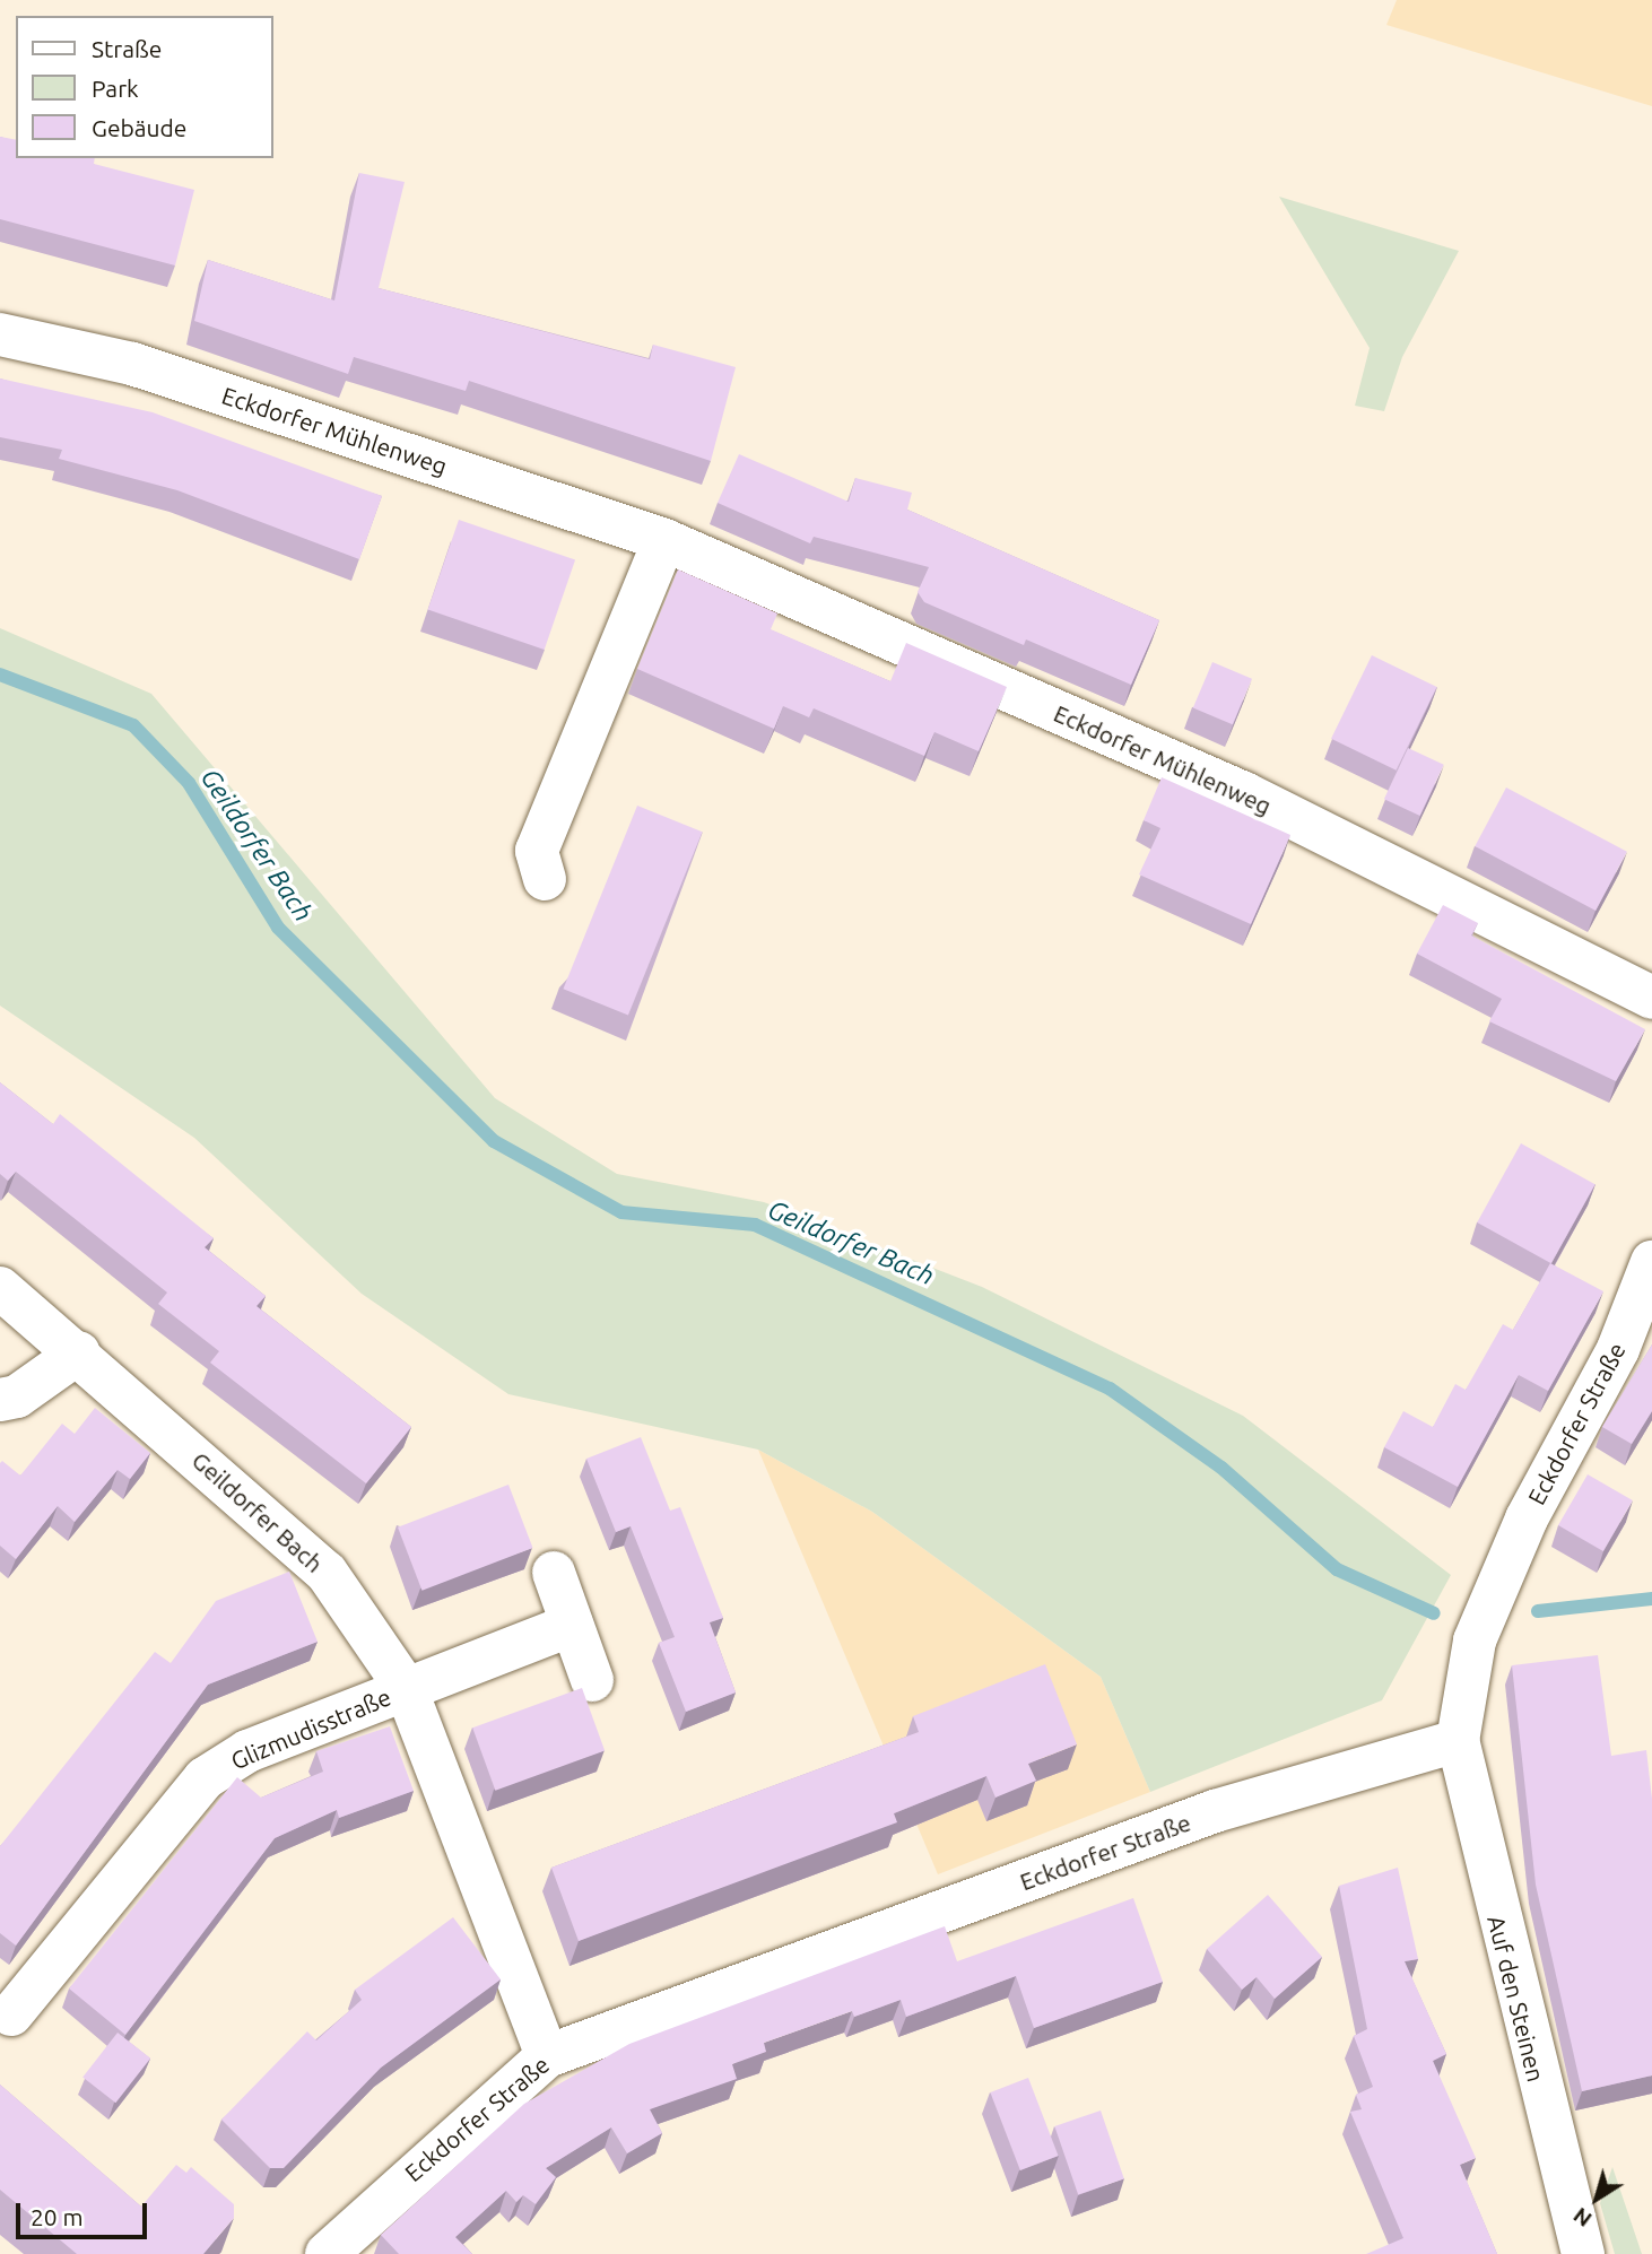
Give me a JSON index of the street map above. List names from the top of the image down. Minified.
{"streets":{"street":["Eckdorfer Mühlenweg","Eckdorfer Straße","Geildorfer Bach","Glizmudisstraße","Auf den Steinen"]},"crossings":[["Eckdorfer Straße","Geildorfer Bach"],["Eckdorfer Straße","Auf den Steinen"],["Geildorfer Bach","Glizmudisstraße"]],"water":["Geildorfer Bach"],"legend":["Straße","Park","Gebäude"],"scale_bar":"20 m","north":"bottom left"}
